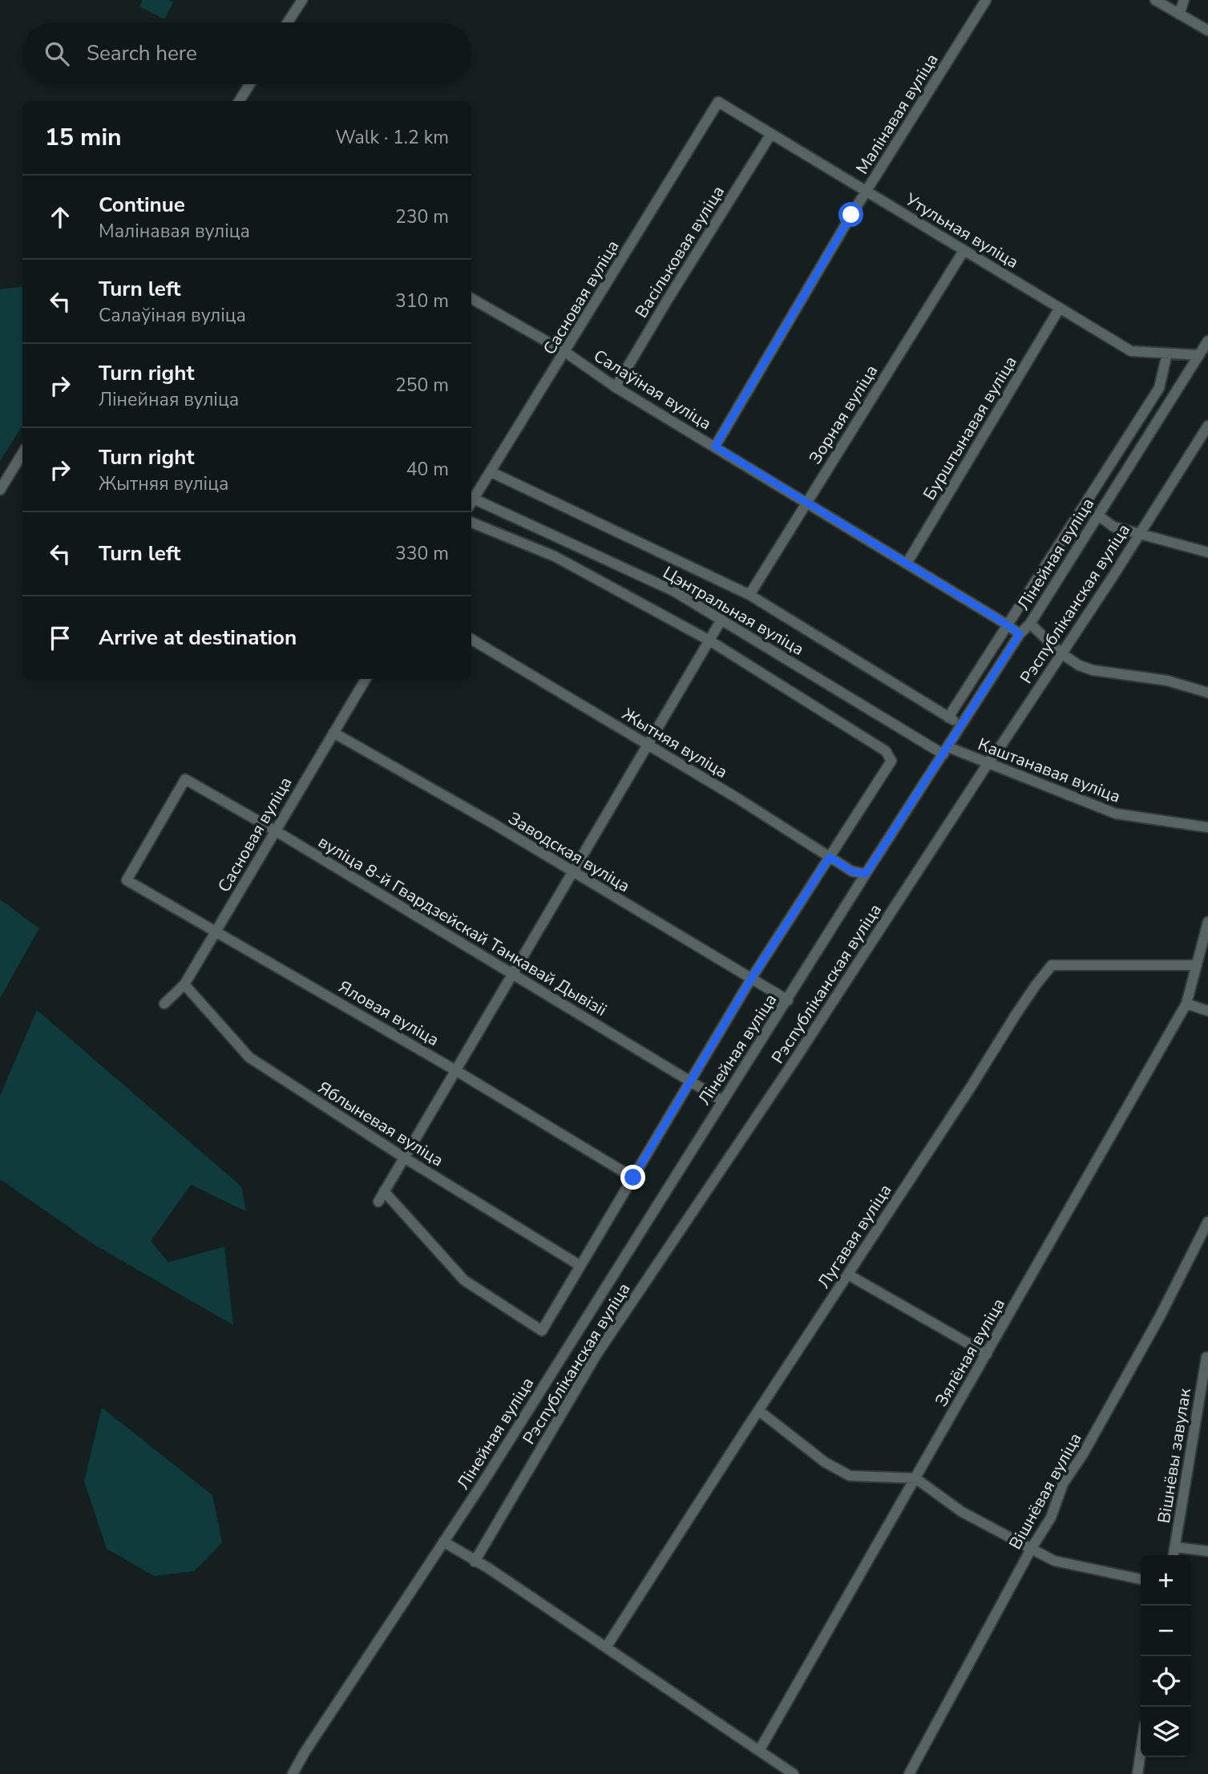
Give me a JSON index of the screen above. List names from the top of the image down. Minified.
{"streets":{"street":["Малінавая вуліца","Утульная вуліца","Васільковая вуліца","Сасновая вуліца","Салаўіная вуліца","Зорная вуліца","Бурштынавая вуліца","Лінейная вуліца","Рэспубліканская вуліца","Цэнтральная вуліца","Жытняя вуліца","Каштанавая вуліца","Заводская вуліца","вуліца 8-й Гвардзейскай Танкавай Дывізіі","Яловая вуліца","Яблыневая вуліца","Лугавая вуліца","Зялёная вуліца","Вішнёвы завулак","Вішнёвая вуліца"]},"crossings":[["Малінавая вуліца","Утульная вуліца"],["Малінавая вуліца","Салаўіная вуліца"],["Утульная вуліца","Васільковая вуліца"],["Утульная вуліца","Сасновая вуліца"],["Утульная вуліца","Зорная вуліца"],["Утульная вуліца","Бурштынавая вуліца"],["Утульная вуліца","Лінейная вуліца"],["Васільковая вуліца","Салаўіная вуліца"],["Сасновая вуліца","Салаўіная вуліца"],["Сасновая вуліца","Цэнтральная вуліца"],["Сасновая вуліца","Заводская вуліца"],["Сасновая вуліца","вуліца 8-й Гвардзейскай Танкавай Дывізіі"],["Сасновая вуліца","Яловая вуліца"],["Сасновая вуліца","Яблыневая вуліца"],["Салаўіная вуліца","Зорная вуліца"],["Салаўіная вуліца","Бурштынавая вуліца"],["Салаўіная вуліца","Лінейная вуліца"],["Зорная вуліца","Цэнтральная вуліца"],["Лінейная вуліца","Цэнтральная вуліца"],["Лінейная вуліца","Жытняя вуліца"],["Лінейная вуліца","Каштанавая вуліца"],["Лінейная вуліца","Заводская вуліца"],["Лінейная вуліца","вуліца 8-й Гвардзейскай Танкавай Дывізіі"],["Рэспубліканская вуліца","Каштанавая вуліца"],["Цэнтральная вуліца","Каштанавая вуліца"],["вуліца 8-й Гвардзейскай Танкавай Дывізіі","Яловая вуліца"],["Лугавая вуліца","Зялёная вуліца"]],"page":{"search":"Search here","heading":["15 min","Walk · 1.2 km"],"list":[["Continue","Малінавая вуліца","230 m"],["Turn left","Салаўіная вуліца","310 m"],["Turn right","Лінейная вуліца","250 m"],["Turn right","Жытняя вуліца","40 m"],["Turn left","330 m"],"Arrive at destination"],"map_buttons":["+","−"]}}
